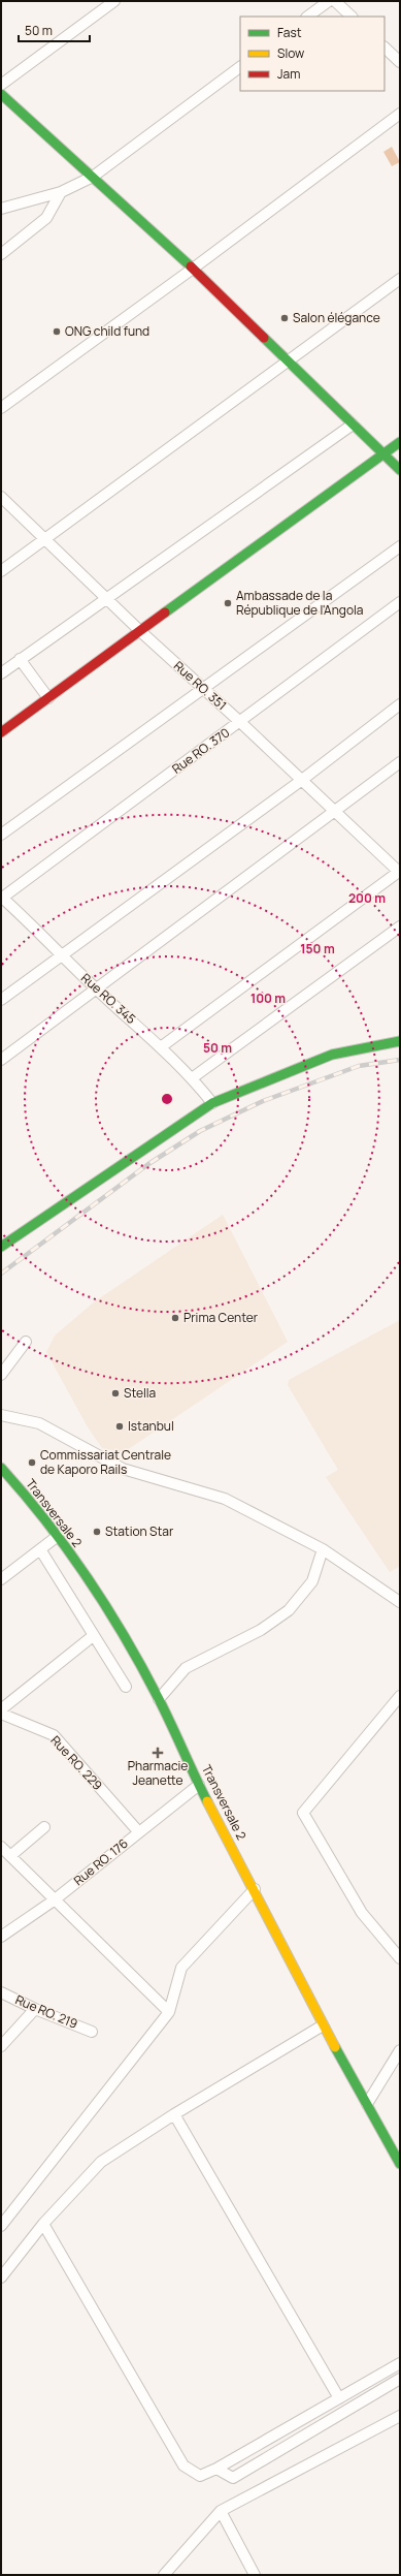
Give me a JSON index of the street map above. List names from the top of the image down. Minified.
{"streets":{"street":["Rue RO. 351","Rue RO. 370","Rue RO. 345","Transversale 2","Rue RO. 229","Rue RO. 176","Rue RO. 219"]},"crossings":[["Rue RO. 351","Rue RO. 370"],["Rue RO. 370","Rue RO. 345"],["Transversale 2","Rue RO. 176"],["Rue RO. 229","Rue RO. 176"]],"places":{"other":["Salon élégance","ONG child fund","Ambassade de la République de l'Angola","Prima Center","Stella","Istanbul","Commissariat Centrale de Kaporo Rails","Station Star"],"health":["Pharmacie Jeanette"]},"legend":["Fast","Slow","Jam"],"scale_bar":"50 m","rings":["200 m","150 m","100 m","50 m"]}
